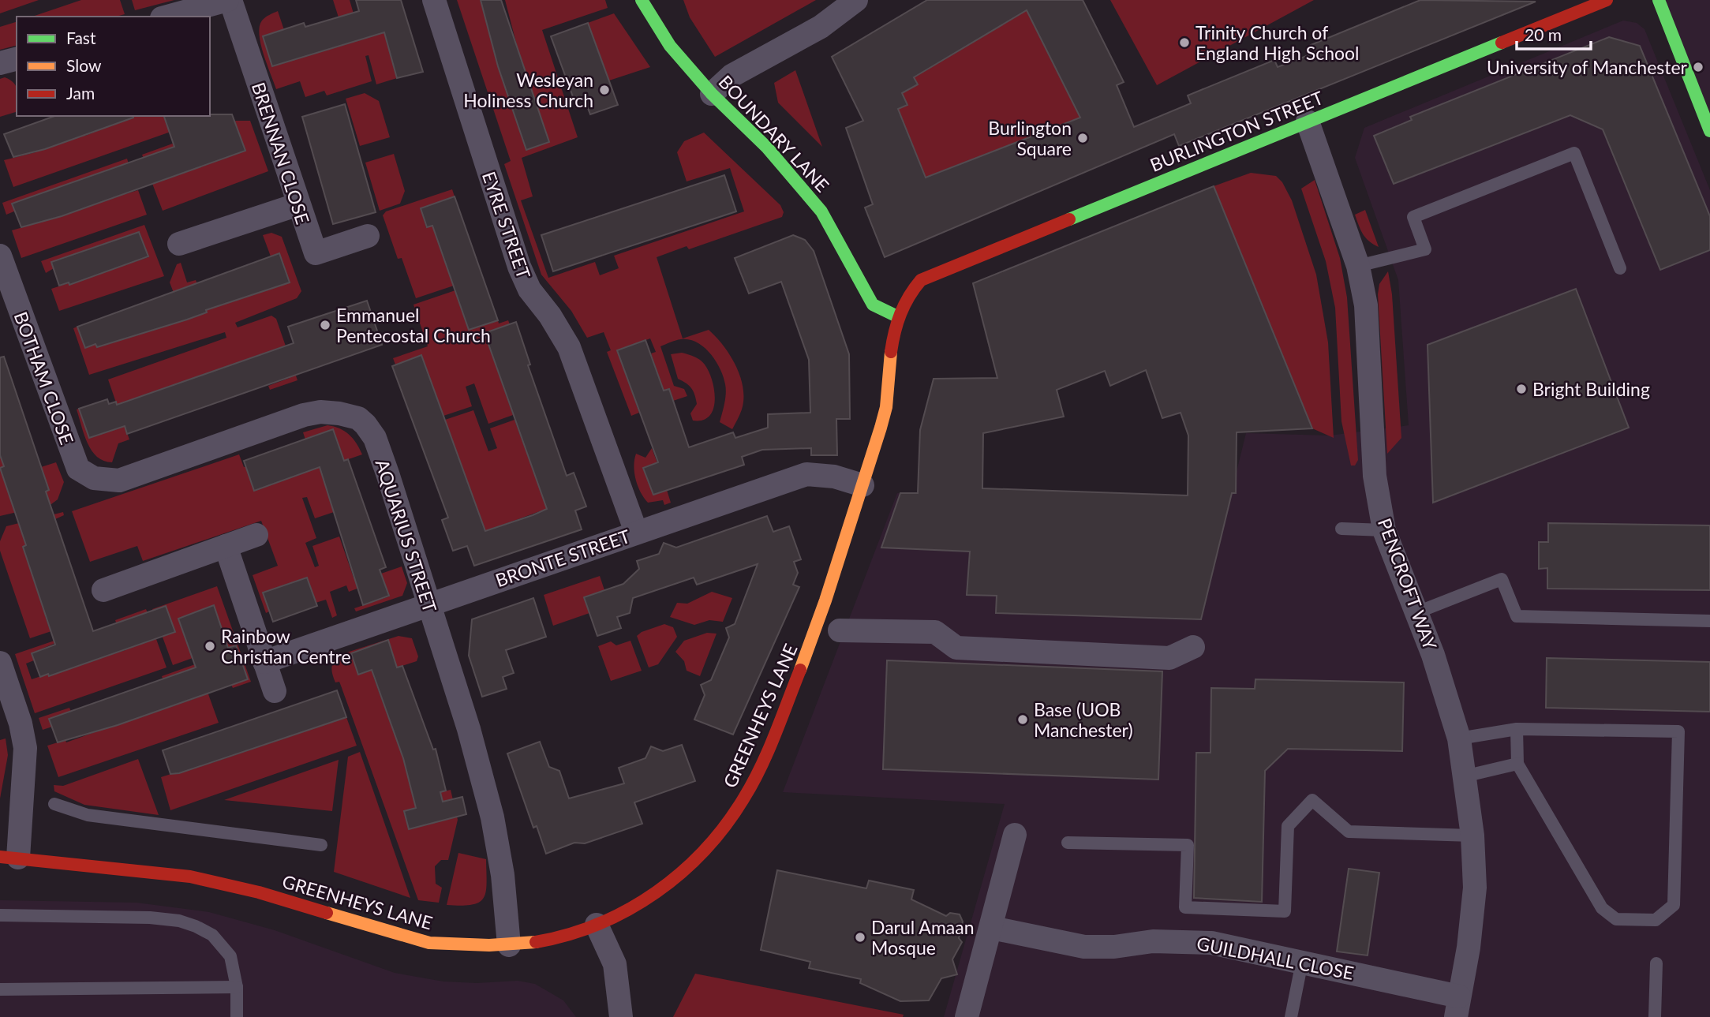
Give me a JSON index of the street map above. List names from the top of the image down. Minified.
{"streets":{"street":["BURLINGTON STREET","BOUNDARY LANE","BRENNAN CLOSE","EYRE STREET","BOTHAM CLOSE","AQUARIUS STREET","BRONTE STREET","PENCROFT WAY","GREENHEYS LANE","GUILDHALL CLOSE"]},"crossings":[["BURLINGTON STREET","BOUNDARY LANE"],["BURLINGTON STREET","PENCROFT WAY"],["BURLINGTON STREET","GREENHEYS LANE"],["BOUNDARY LANE","GREENHEYS LANE"],["EYRE STREET","BRONTE STREET"],["BOTHAM CLOSE","AQUARIUS STREET"],["AQUARIUS STREET","BRONTE STREET"],["AQUARIUS STREET","GREENHEYS LANE"],["BRONTE STREET","GREENHEYS LANE"],["PENCROFT WAY","GUILDHALL CLOSE"]],"places":["Trinity Church of England High School","University of Manchester","Wesleyan Holiness Church","Burlington Square","Emmanuel Pentecostal Church","Bright Building","Rainbow Christian Centre","Base (UOB Manchester)","Darul Amaan Mosque"],"legend":["Fast","Slow","Jam"],"scale_bar":"20 m"}
